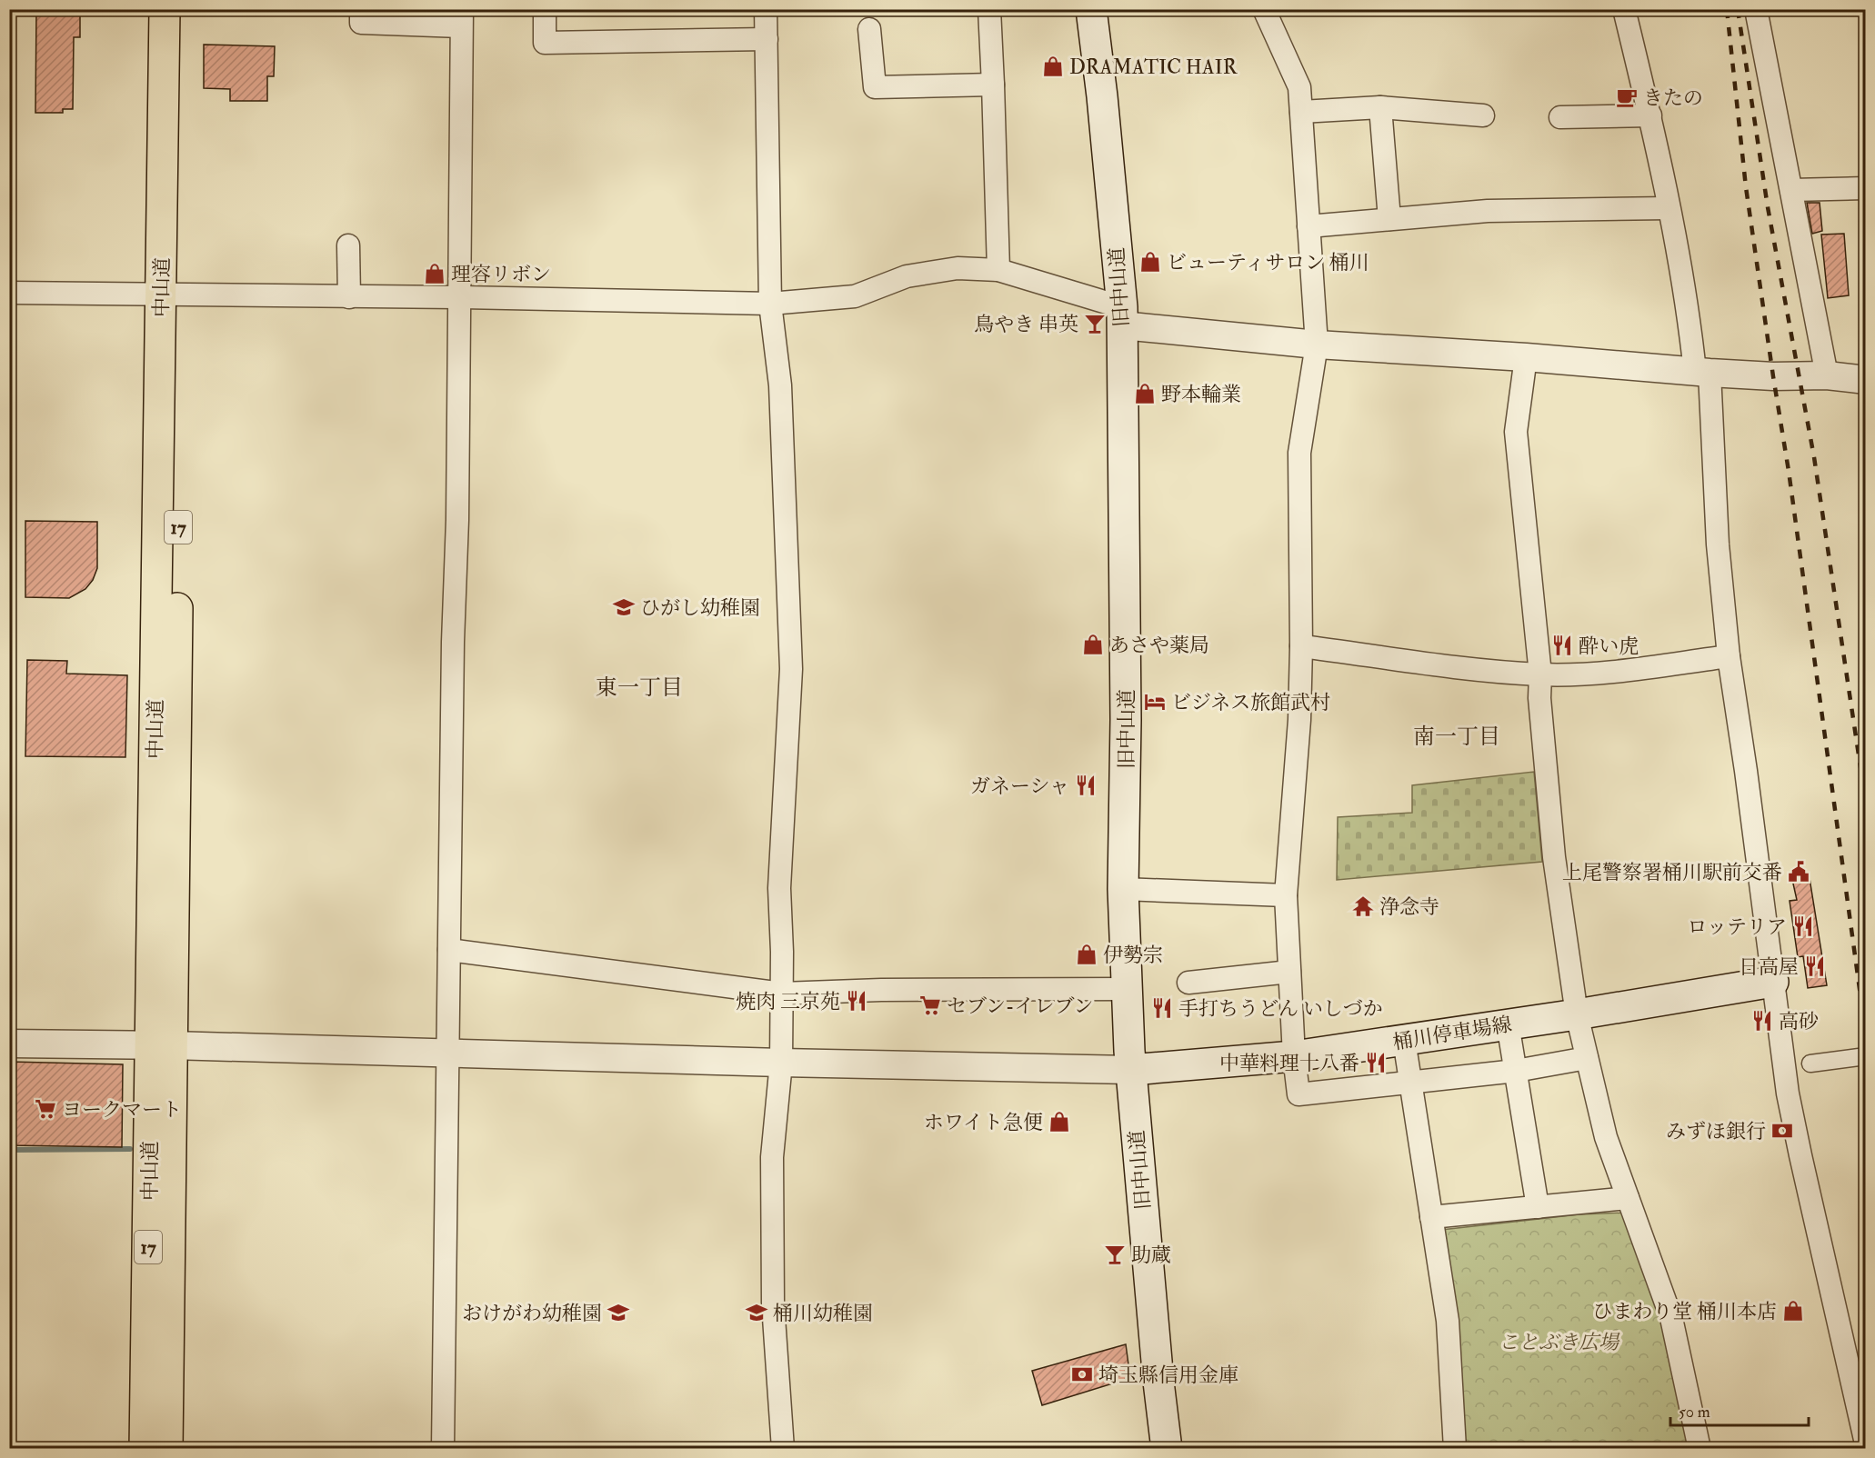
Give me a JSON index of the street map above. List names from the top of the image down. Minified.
{"streets":{"highway":["中山道","17"],"main road":["旧中山道","桶川停車場線"]},"crossings":[["旧中山道","桶川停車場線"]],"districts":["東一丁目","南一丁目"],"parks":["ことぶき広場"],"places":{"shop":["DRAMATIC HAIR","ビューティサロン 桶川","理容リボン","野本輪業","あさや薬局","伊勢宗","ホワイト急便","ひまわり堂 桶川本店"],"cafe":["きたの"],"bar":["鳥やき 串英","助蔵"],"school or university":["ひがし幼稚園","おけがわ幼稚園","桶川幼稚園"],"restaurant":["酔い虎","ガネーシャ","ロッテリア","日高屋","焼肉 三京苑","手打ちうどん いしづか","高砂","中華料理十八番"],"hotel":["ビジネス旅館武村"],"public building":["上尾警察署桶川駅前交番"],"temple":["浄念寺"],"supermarket":["セブン-イレブン","ヨークマート"],"bank":["みずほ銀行","埼玉縣信用金庫"]},"scale_bar":"50 m"}
